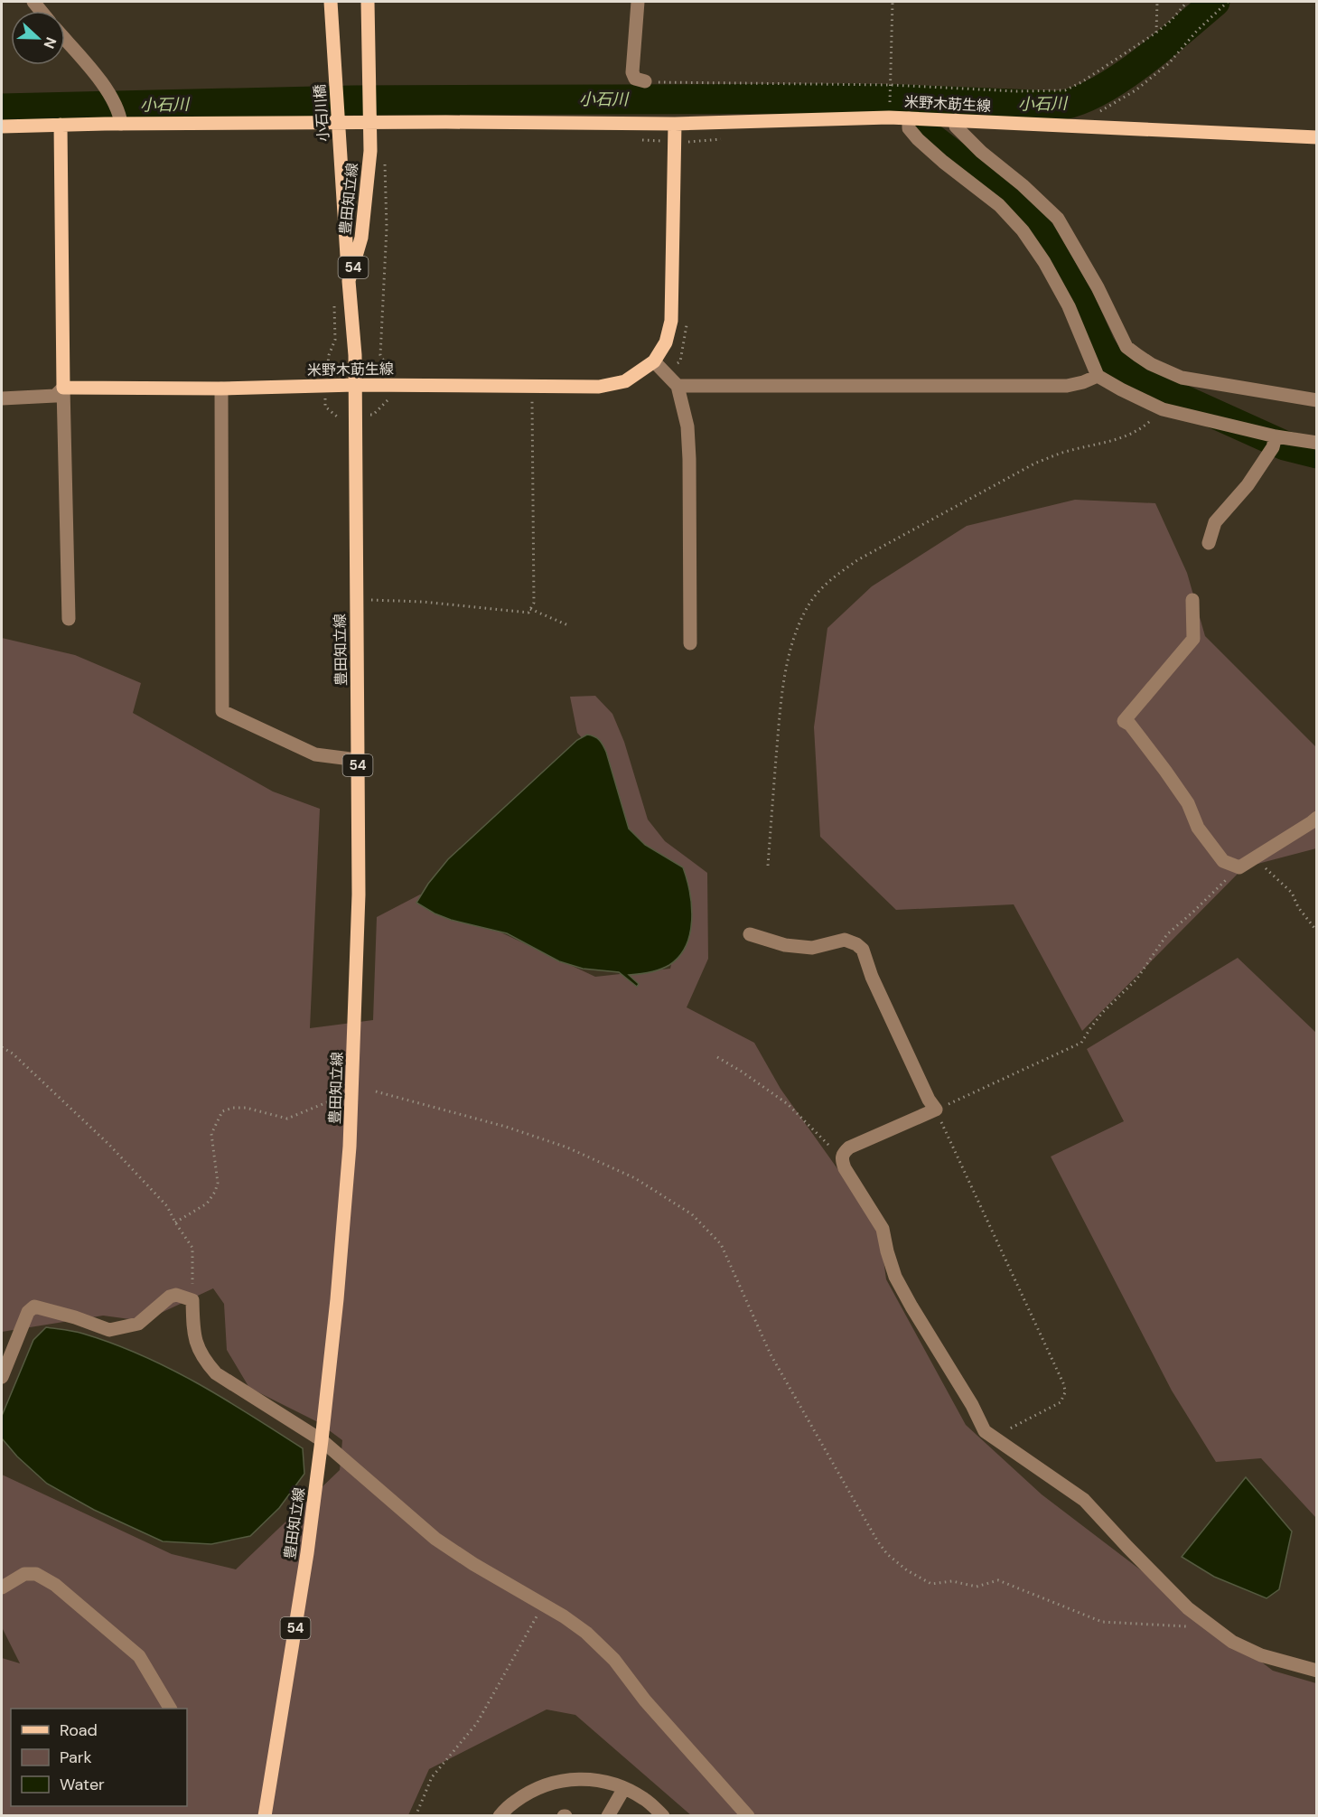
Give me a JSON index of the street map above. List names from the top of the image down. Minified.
{"streets":{"main road":["米野木莇生線","小石川橋","豊田知立線","54"]},"crossings":[["米野木莇生線","豊田知立線"],["小石川橋","豊田知立線"]],"water":["小石川"],"legend":["Road","Park","Water"],"north":"right"}
